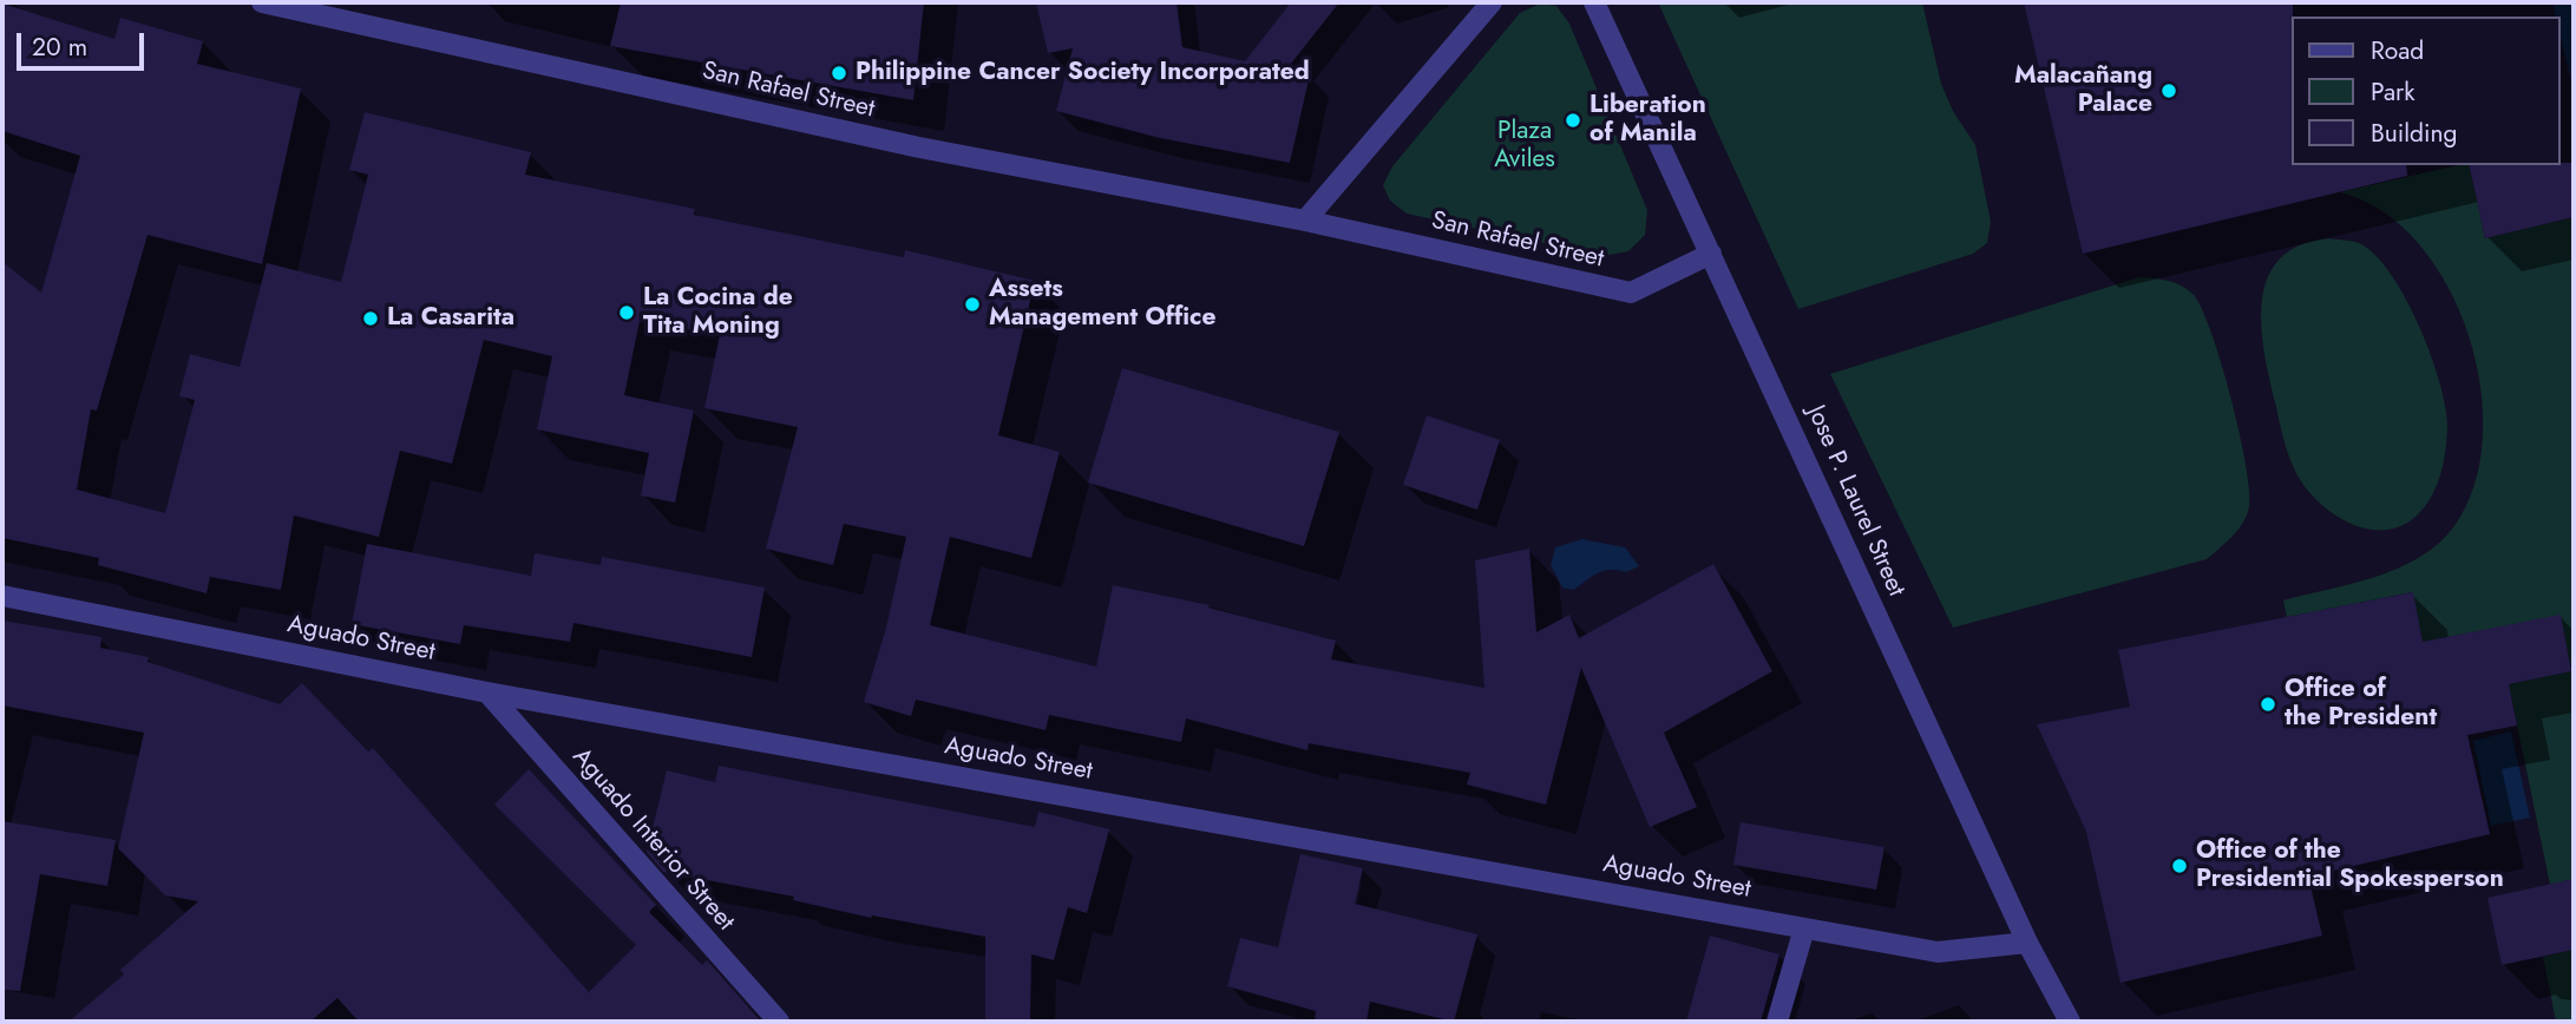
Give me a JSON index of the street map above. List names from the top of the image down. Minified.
{"streets":{"street":["San Rafael Street","Jose P. Laurel Street","Aguado Street","Aguado Interior Street"]},"crossings":[["San Rafael Street","Jose P. Laurel Street"],["Jose P. Laurel Street","Aguado Street"],["Aguado Street","Aguado Interior Street"]],"parks":["Plaza Aviles"],"places":["Philippine Cancer Society Incorporated","Malacañang Palace","Liberation of Manila","Assets Management Office","La Cocina de Tita Moning","La Casarita","Office of the President","Office of the Presidential Spokesperson"],"legend":["Road","Park","Building"],"scale_bar":"20 m"}
